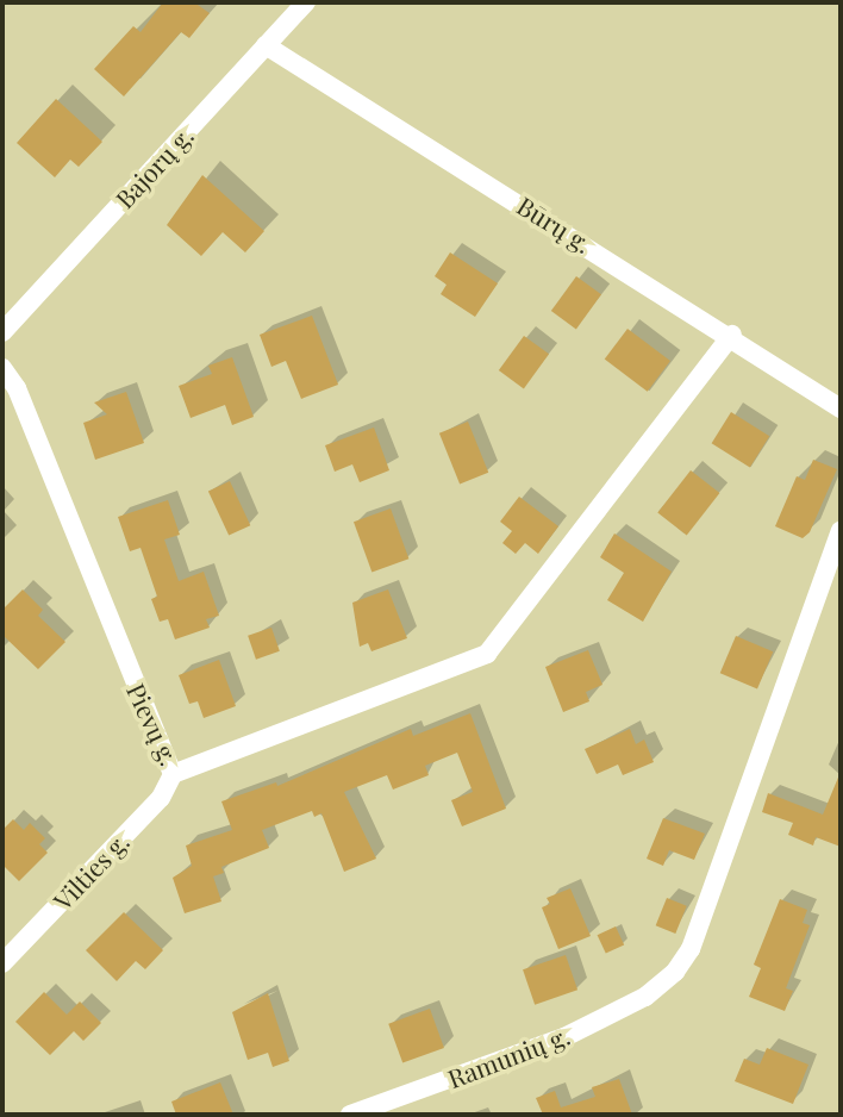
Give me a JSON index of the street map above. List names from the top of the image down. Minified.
{"streets":{"street":["Bajorų g.","Būrų g.","Pievų g.","Vilties g.","Ramunių g."]},"crossings":[["Bajorų g.","Būrų g."],["Būrų g.","Pievų g."],["Pievų g.","Vilties g."]]}
